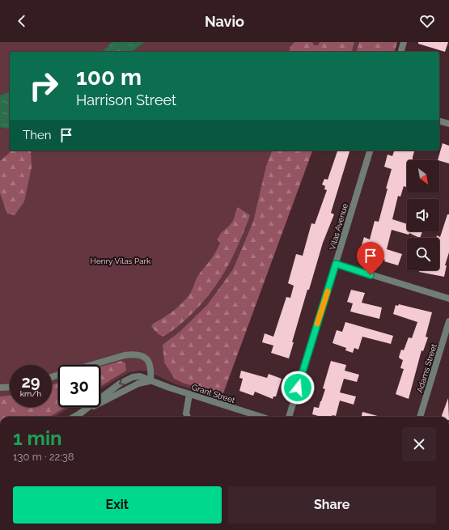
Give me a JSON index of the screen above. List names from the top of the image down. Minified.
{"streets":{"street":["Vilas Avenue","Adams Street","Grant Street"]},"parks":["Henry Vilas Park"],"north":"bottom right","page":{"header":"Navio","turn":["100 m","Harrison Street"],"then":"Then","speed":"29 km/h","limit":"30","heading":["1 min","130 m · 22:38"],"buttons":["Exit","Share"]}}
